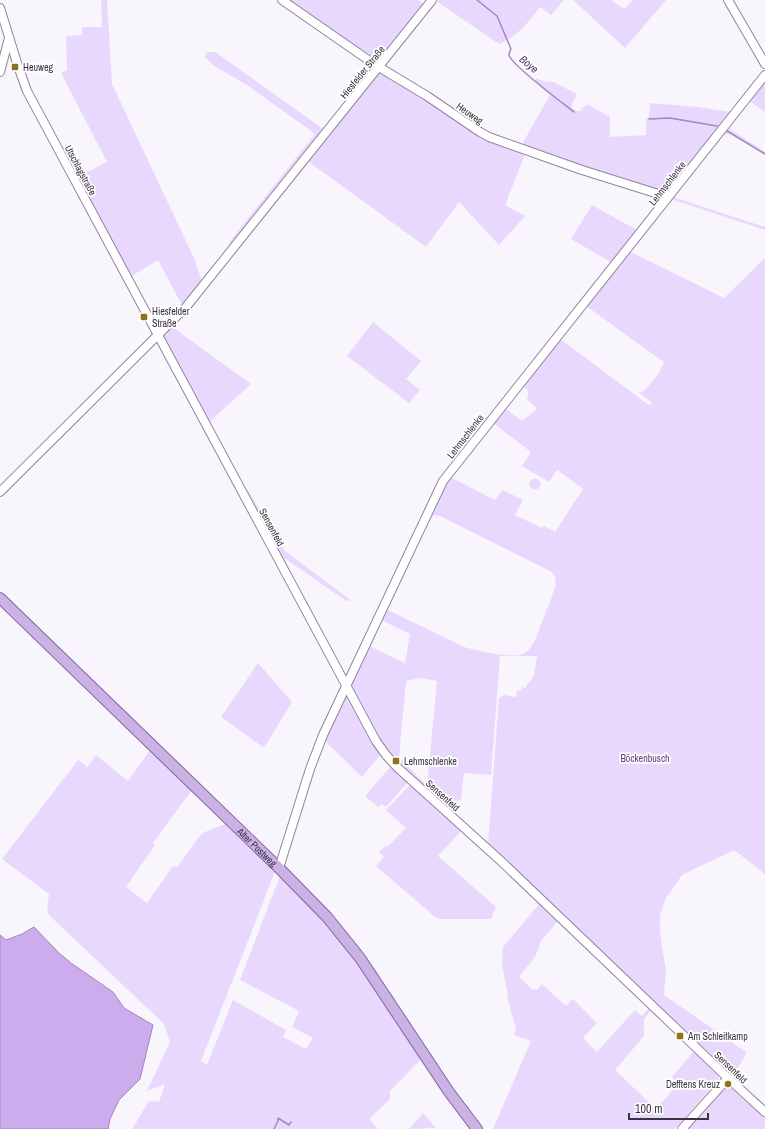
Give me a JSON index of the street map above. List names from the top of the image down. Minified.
{"streets":{"main road":["Alter Postweg"],"street":["Hiesfelder Straße","Heuweg","Utschlagstraße","Lehmschlenke","Sensenfeld"]},"crossings":[["Hiesfelder Straße","Heuweg"],["Hiesfelder Straße","Utschlagstraße"],["Hiesfelder Straße","Sensenfeld"],["Heuweg","Lehmschlenke"],["Utschlagstraße","Sensenfeld"],["Lehmschlenke","Sensenfeld"],["Lehmschlenke","Alter Postweg"]],"water":["Boye"],"parks":["Böckenbusch"],"places":{"transit":["Heuweg","Hiesfelder Straße","Lehmschlenke","Am Schleitkamp"],"other":["Defftens Kreuz"]},"scale_bar":"100 m"}
